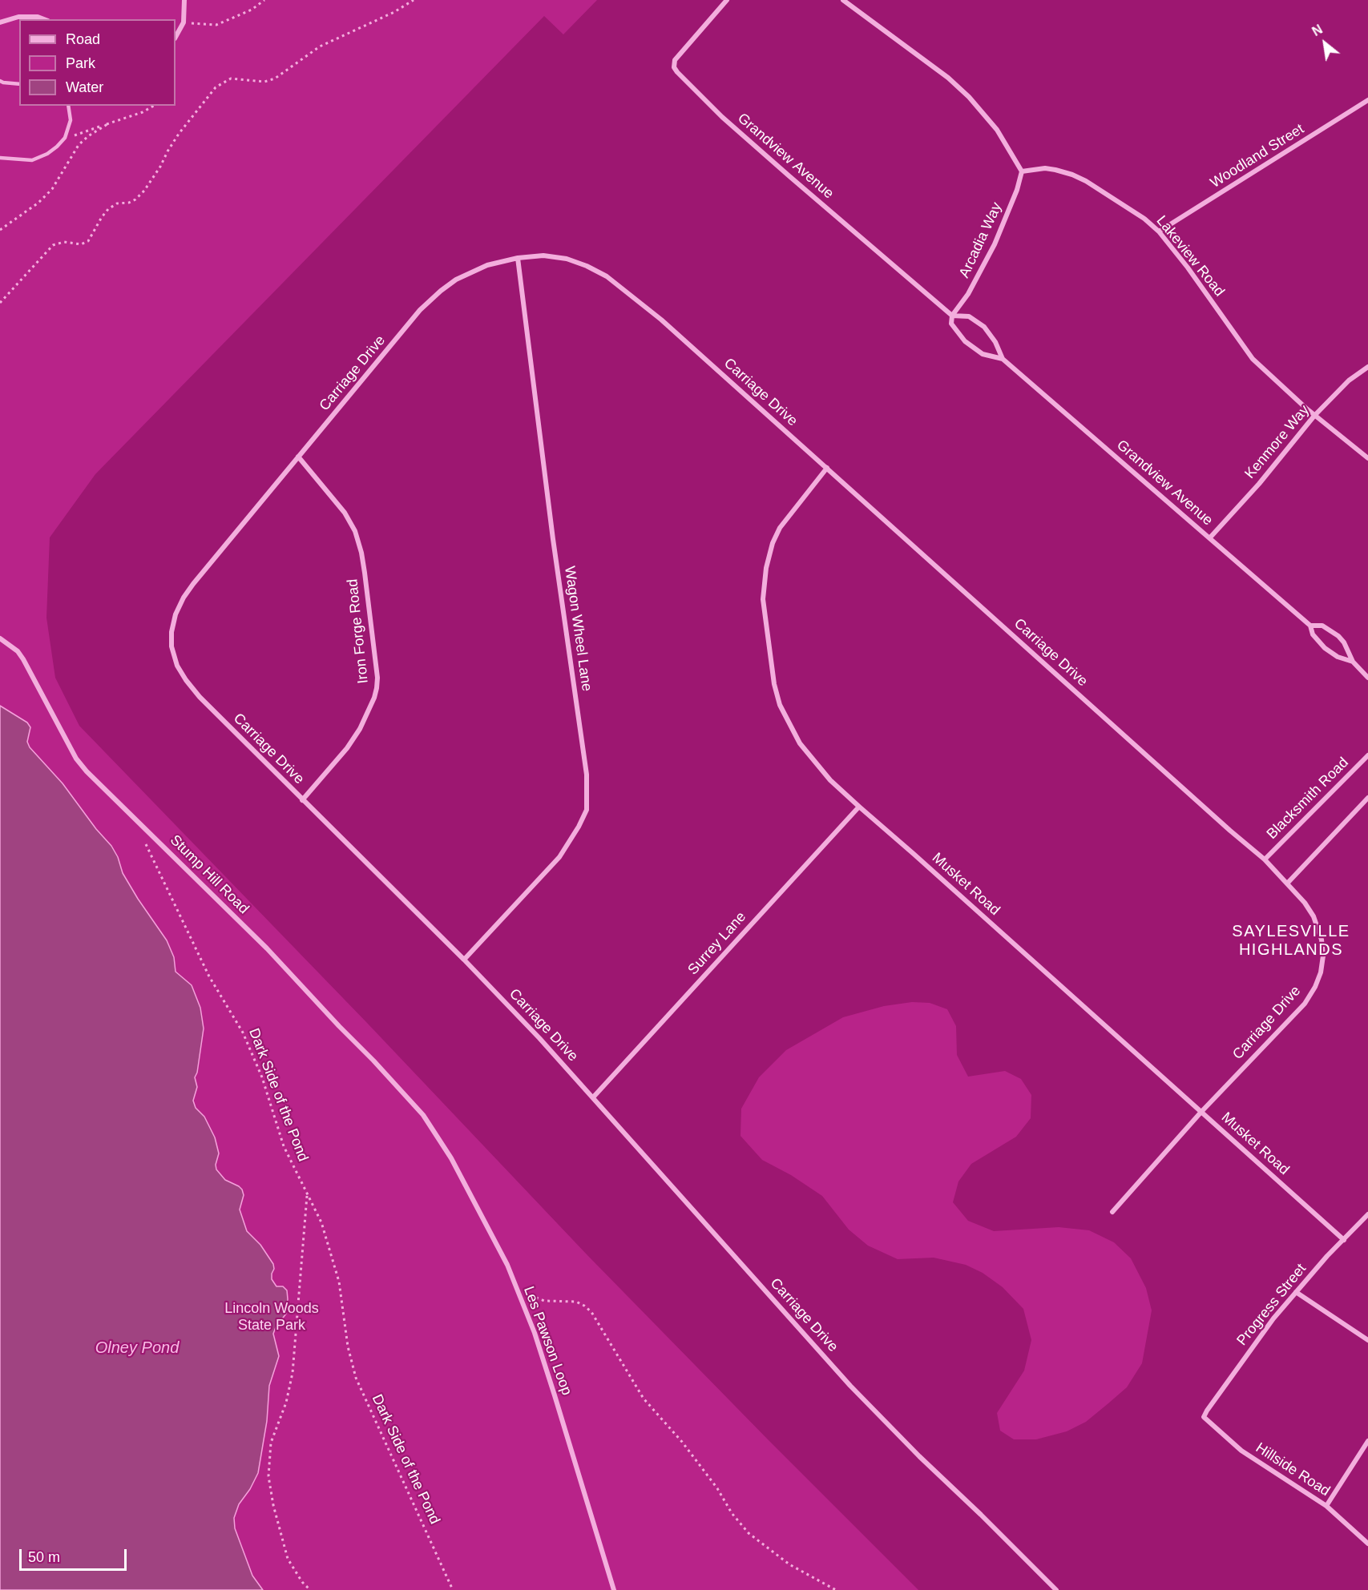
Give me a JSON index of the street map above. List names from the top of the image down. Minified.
{"streets":{"street":["Grandview Avenue","Woodland Street","Arcadia Way","Lakeview Road","Carriage Drive","Kenmore Way","Wagon Wheel Lane","Iron Forge Road","Blacksmith Road","Stump Hill Road","Musket Road","Surrey Lane","Progress Street","Les Pawson Loop","Hillside Road"],"path":["Dark Side of the Pond"]},"crossings":[["Grandview Avenue","Arcadia Way"],["Grandview Avenue","Kenmore Way"],["Woodland Street","Lakeview Road"],["Arcadia Way","Lakeview Road"],["Lakeview Road","Kenmore Way"],["Carriage Drive","Wagon Wheel Lane"],["Carriage Drive","Iron Forge Road"],["Carriage Drive","Blacksmith Road"],["Carriage Drive","Musket Road"],["Carriage Drive","Surrey Lane"],["Stump Hill Road","Les Pawson Loop"],["Musket Road","Surrey Lane"],["Musket Road","Progress Street"],["Progress Street","Hillside Road"]],"districts":["SAYLESVILLE HIGHLANDS"],"water":["Olney Pond"],"parks":["Lincoln Woods State Park"],"legend":["Road","Park","Water"],"scale_bar":"50 m","north":"top left"}
